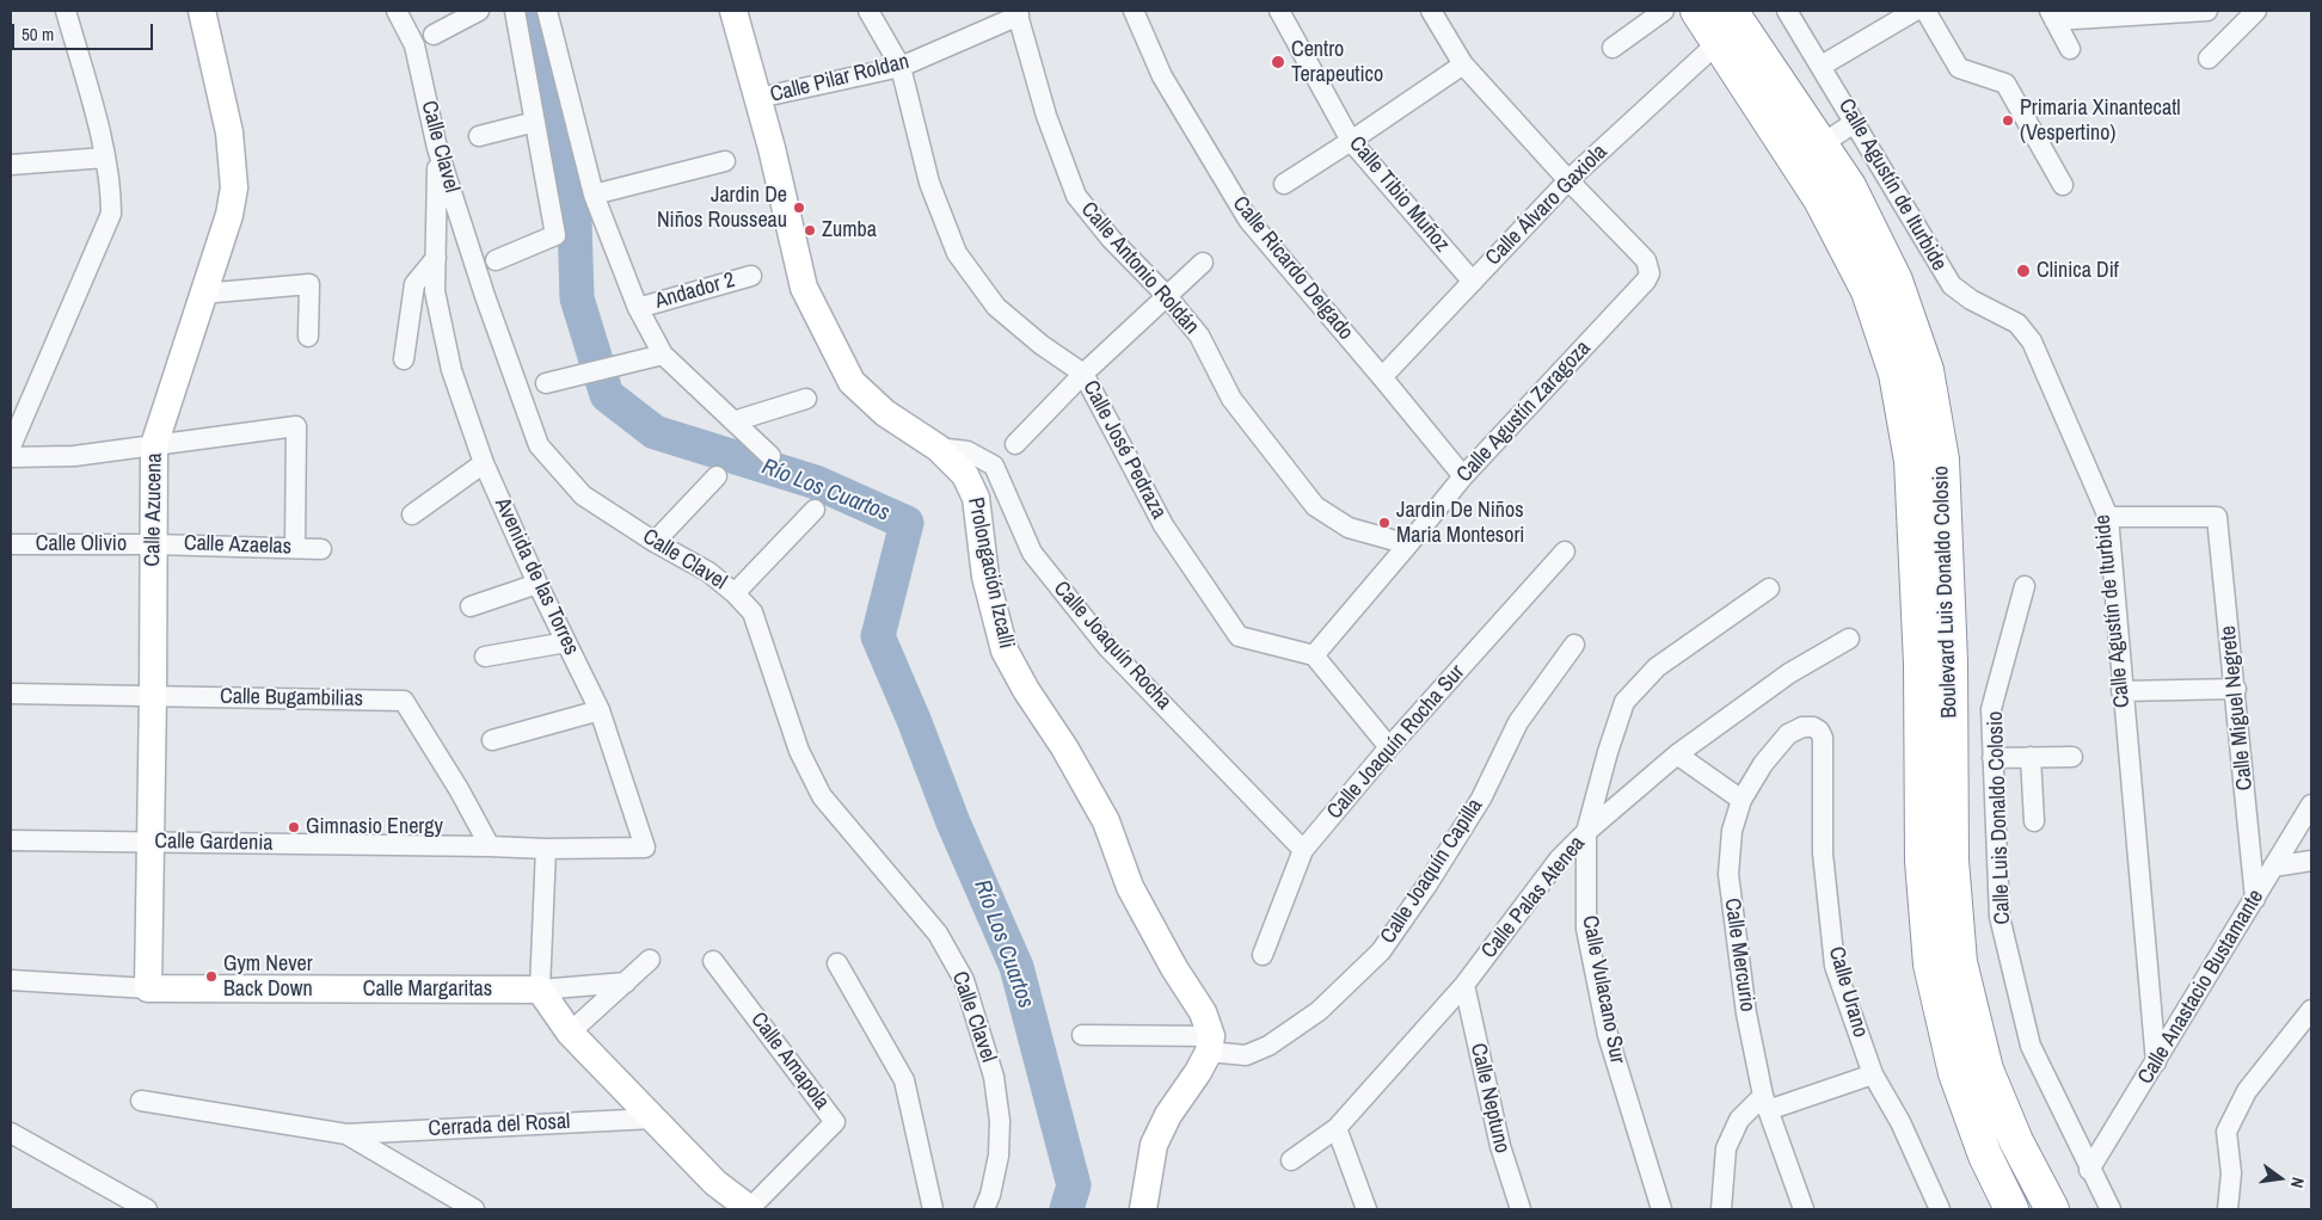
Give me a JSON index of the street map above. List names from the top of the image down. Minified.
{"streets":{"highway":["Boulevard Luis Donaldo Colosio"],"street":["Calle Pilar Roldan","Calle Clavel","Calle Agustín de Iturbide","Calle Tibio Muñoz","Calle Álvaro Gaxiola","Calle Antonio Roldán","Calle Ricardo Delgado","Andador 2","Calle Agustín Zaragoza","Calle José Pedraza","Calle Azucena","Calle Olivio","Calle Azaelas","Prolongación Izcalli","Avenida de las Torres","Calle Joaquín Rocha","Calle Bugambilias","Calle Miguel Negrete","Calle Joaquín Rocha Sur","Calle Luis Donaldo Colosio","Calle Gardenia","Calle Joaquín Capilla","Calle Palas Atenea","Calle Mercurio","Calle Anastacio Bustamante","Calle Margaritas","Calle Vulacano Sur","Calle Urano","Calle Amapola","Calle Neptuno","Cerrada del Rosal"]},"crossings":[["Calle Pilar Roldan","Calle Antonio Roldán"],["Calle Pilar Roldan","Calle José Pedraza"],["Calle Pilar Roldan","Prolongación Izcalli"],["Calle Clavel","Avenida de las Torres"],["Calle Agustín de Iturbide","Calle Miguel Negrete"],["Calle Agustín de Iturbide","Calle Anastacio Bustamante"],["Calle Tibio Muñoz","Calle Álvaro Gaxiola"],["Calle Álvaro Gaxiola","Calle Ricardo Delgado"],["Calle Álvaro Gaxiola","Calle Agustín Zaragoza"],["Calle Álvaro Gaxiola","Boulevard Luis Donaldo Colosio"],["Calle Antonio Roldán","Calle Agustín Zaragoza"],["Calle Ricardo Delgado","Calle Agustín Zaragoza"],["Calle Agustín Zaragoza","Calle José Pedraza"],["Calle Azucena","Calle Olivio"],["Calle Azucena","Calle Azaelas"],["Calle Azucena","Calle Bugambilias"],["Calle Azucena","Calle Gardenia"],["Calle Azucena","Calle Margaritas"],["Calle Olivio","Calle Azaelas"],["Prolongación Izcalli","Calle Joaquín Rocha"],["Prolongación Izcalli","Calle Joaquín Capilla"],["Avenida de las Torres","Calle Bugambilias"],["Avenida de las Torres","Calle Gardenia"],["Calle Joaquín Rocha","Calle Joaquín Rocha Sur"],["Calle Bugambilias","Calle Gardenia"],["Calle Miguel Negrete","Calle Anastacio Bustamante"],["Calle Luis Donaldo Colosio","Calle Anastacio Bustamante"],["Calle Palas Atenea","Calle Vulacano Sur"],["Calle Palas Atenea","Calle Neptuno"],["Calle Mercurio","Calle Urano"]],"water":["Río Los Cuartos"],"places":["Centro Terapeutico","Primaria Xinantecatl (Vespertino)","Jardin De Niños Rousseau","Zumba","Clinica Dif","Jardin De Niños Maria Montesori","Gimnasio Energy","Gym Never Back Down"],"scale_bar":"50 m","north":"right"}
